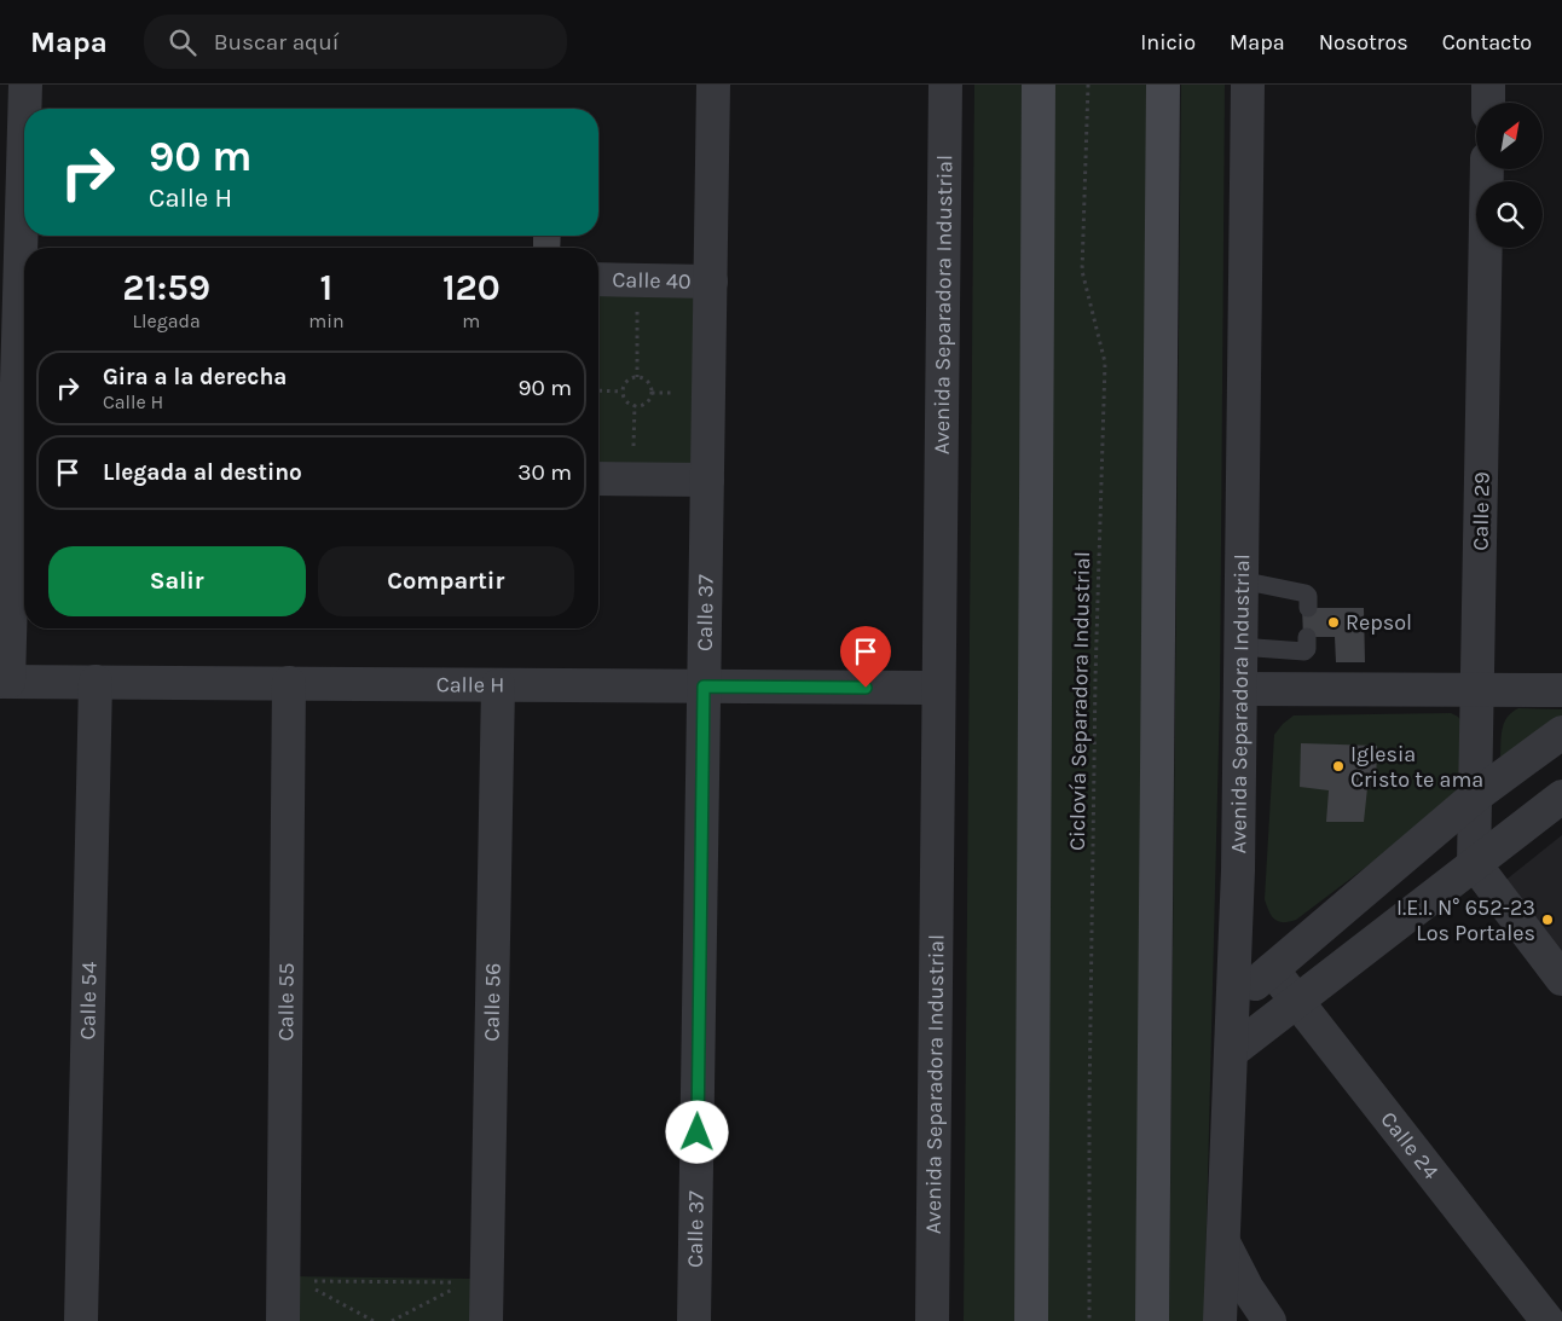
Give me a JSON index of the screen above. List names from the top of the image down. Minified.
{"streets":{"street":["Calle 40","Avenida Separadora Industrial","Calle 29","Calle 37","Calle H","Calle 54","Calle 55","Calle 56","Calle 24"],"path":["Ciclovía Separadora Industrial"]},"crossings":[["Calle 40","Calle 37"],["Avenida Separadora Industrial","Calle H"],["Calle 37","Calle H"],["Calle H","Calle 54"],["Calle H","Calle 55"],["Calle H","Calle 56"]],"places":["Repsol","Iglesia Cristo te ama","I.E.I. N° 652-23 Los Portales"],"north":"top right","page":{"header":"Mapa","search":"Buscar aquí","nav":["Inicio","Mapa","Nosotros","Contacto"],"turn":["90 m","Calle H"],"eta":["21:59","Llegada","1","min","120","m"],"list":[{"name":"Gira a la derecha","note":"Calle H","value":"90 m"},{"name":"Llegada al destino","value":"30 m"}],"buttons":["Salir","Compartir"]}}
